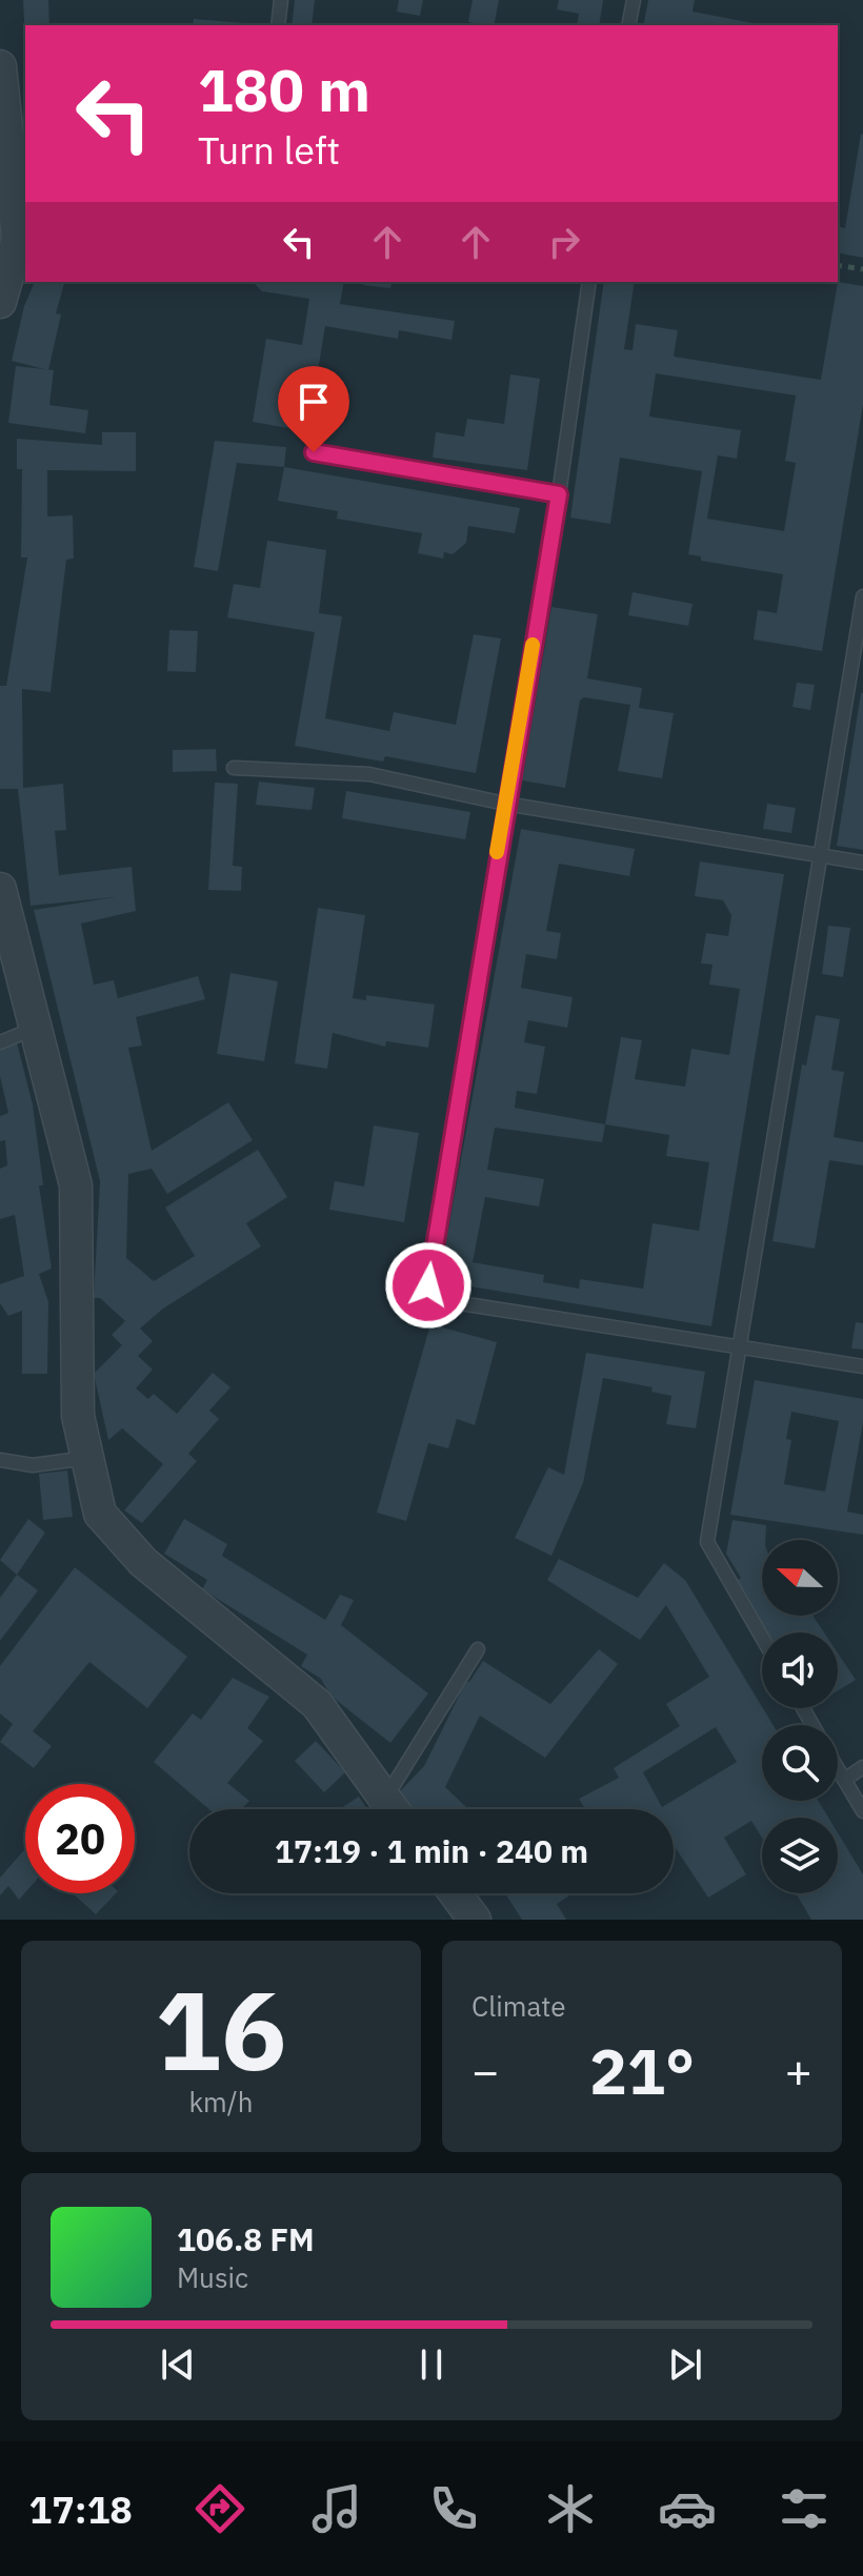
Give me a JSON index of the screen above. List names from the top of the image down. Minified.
{"north":"left","page":{"turn":["180 m","Turn left"],"limit":"20","trip":"17:19 · 1 min · 240 m","tile":[["16","km/h"],"Climate"],"heat":["−","21°","+"],"song":["106.8 FM","Music"],"tabs":"17:18"}}
